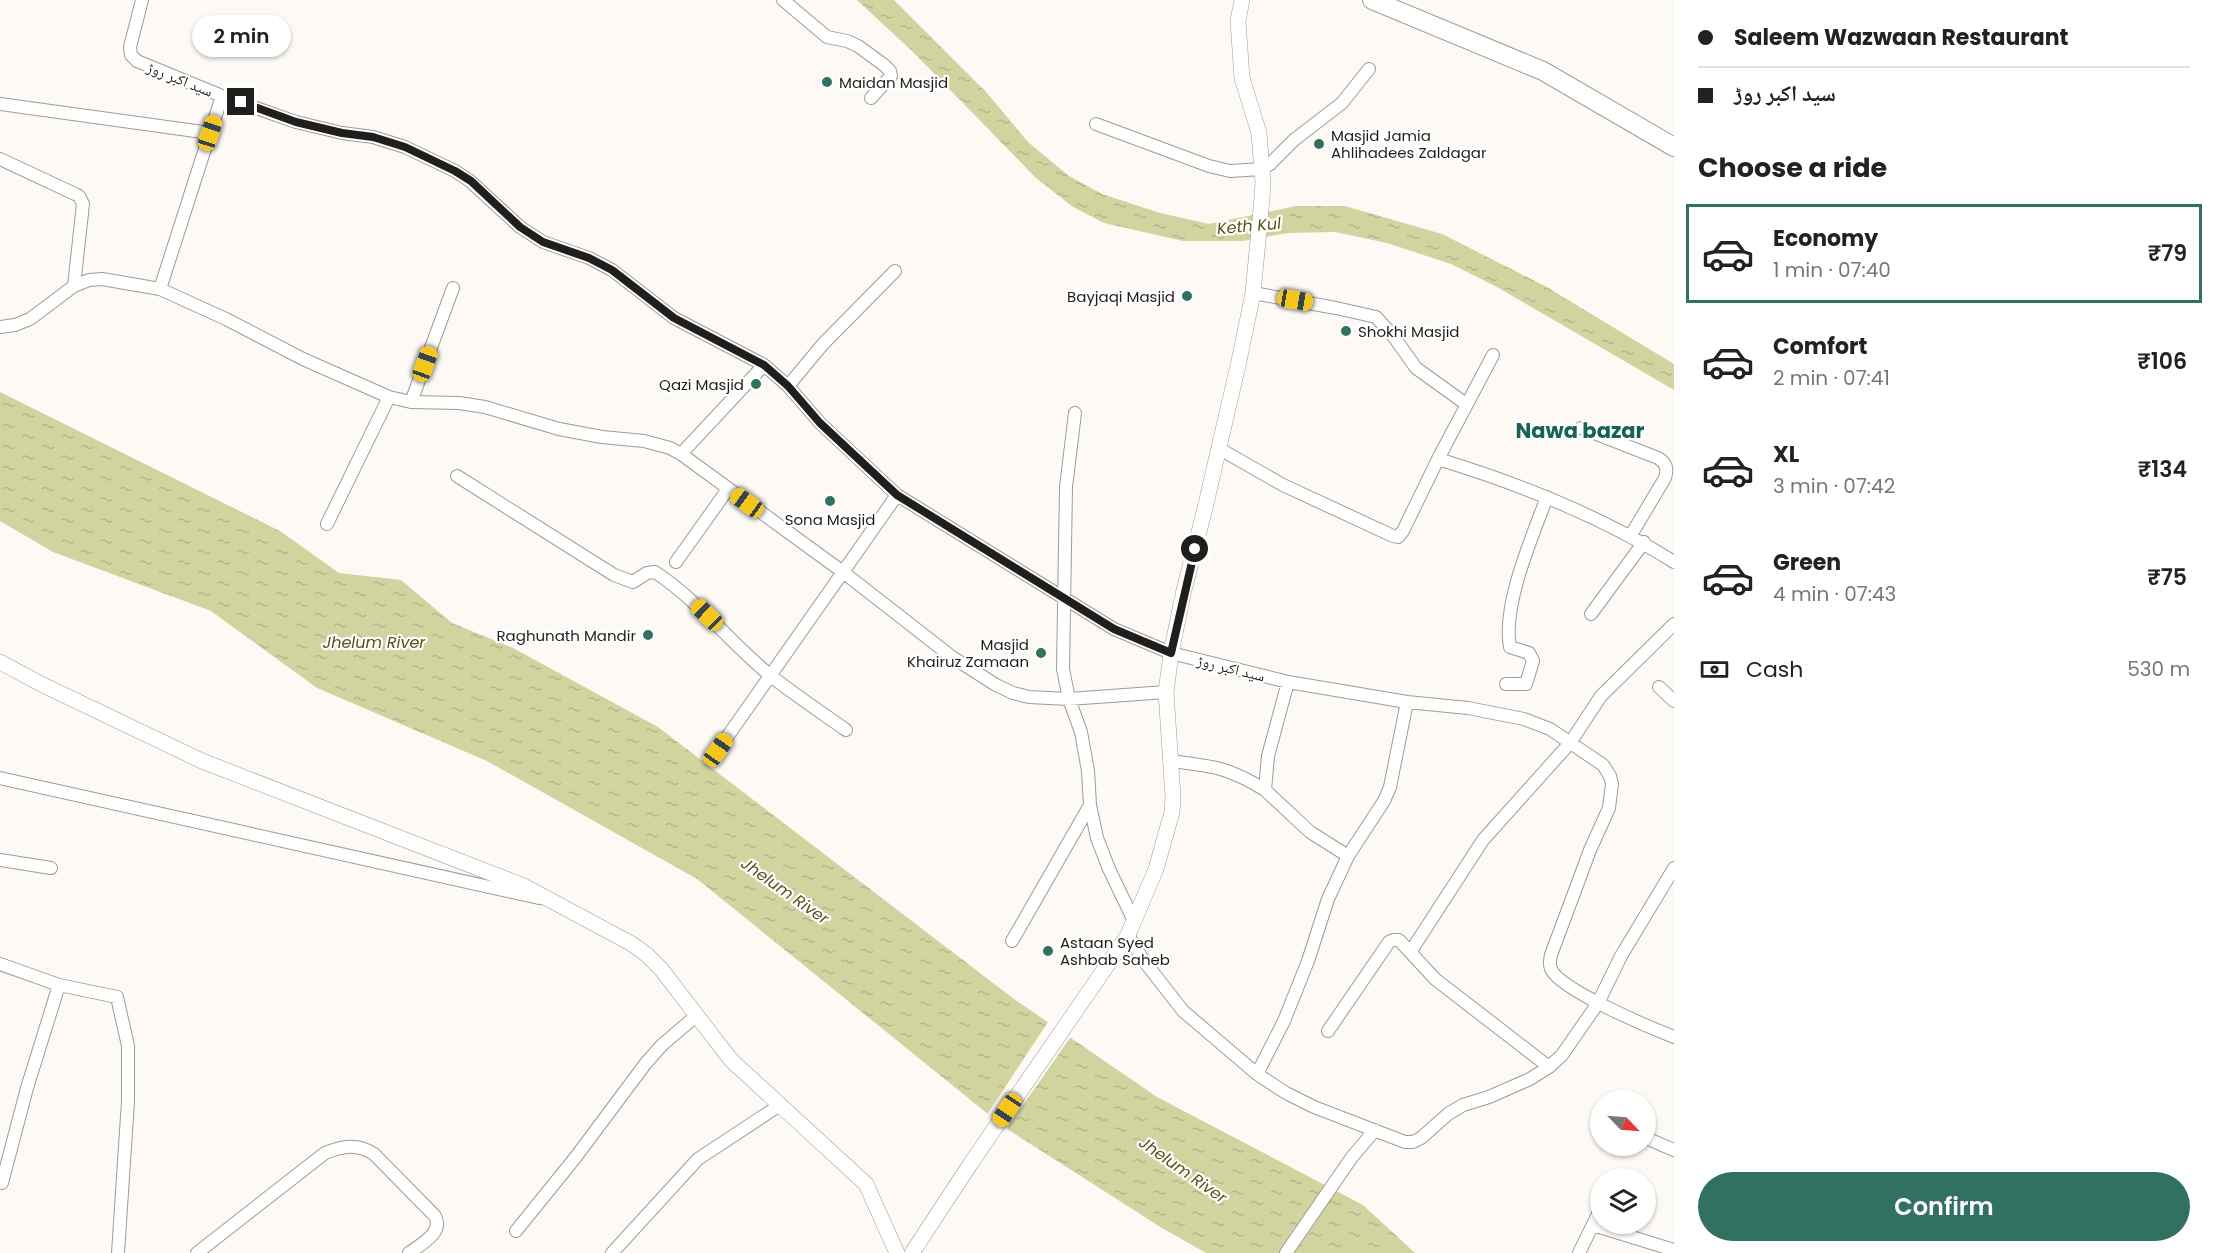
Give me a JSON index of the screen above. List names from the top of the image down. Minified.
{"streets":{"street":["سید اکبر روڑ"]},"districts":["Nawa bazar"],"water":["Keth Kul","Jhelum River"],"places":["Maidan Masjid","Masjid Jamia Ahlihadees Zaldagar","Bayjaqi Masjid","Shokhi Masjid","Qazi Masjid","Sona Masjid","Raghunath Mandir","Masjid Khairuz Zamaan","Astaan Syed Ashbab Saheb"],"north":"bottom right","page":{"banner":["Saleem Wazwaan Restaurant","سید اکبر روڑ"],"bubble":"2 min","heading":"Choose a ride","list":[{"name":"Economy","note":"1 min · 07:40","value":"₹79"},{"name":"Comfort","note":"2 min · 07:41","value":"₹106"},{"name":"XL","note":"3 min · 07:42","value":"₹134"},{"name":"Green","note":"4 min · 07:43","value":"₹75"}],"pay":["Cash","530 m"],"buttons":"Confirm"}}
